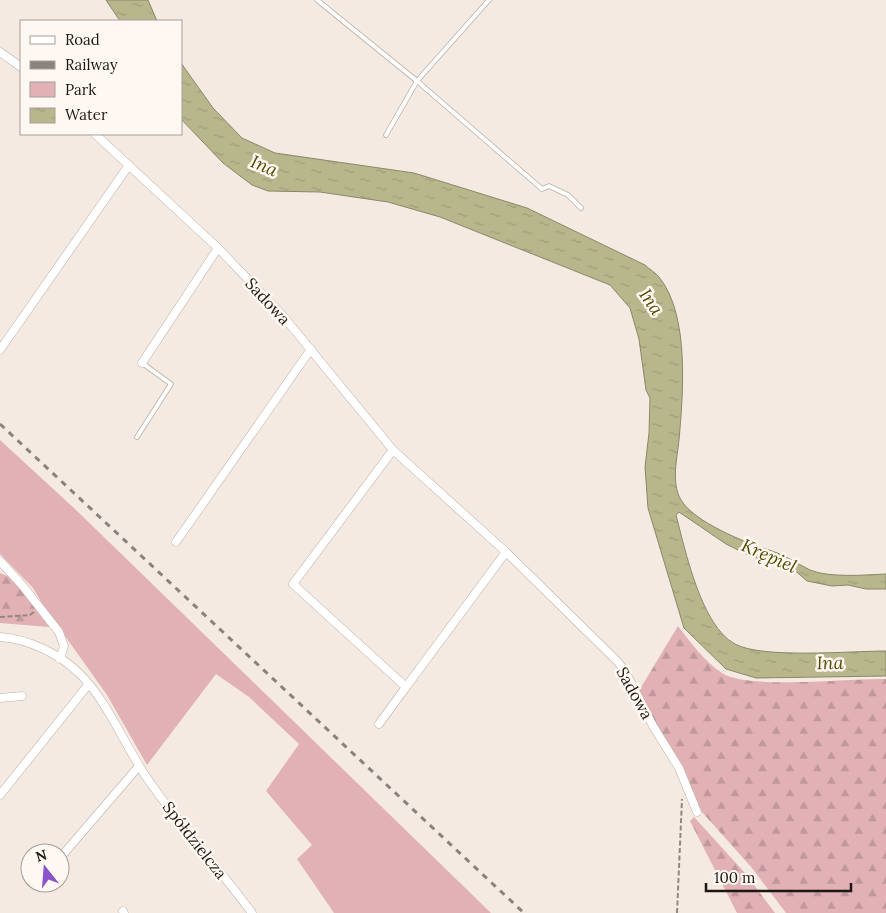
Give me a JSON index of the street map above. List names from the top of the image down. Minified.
{"streets":{"street":["Sadowa","Spółdzielcza"]},"water":["Ina","Krępiel"],"legend":["Road","Railway","Park","Water"],"scale_bar":"100 m","north":"top"}
